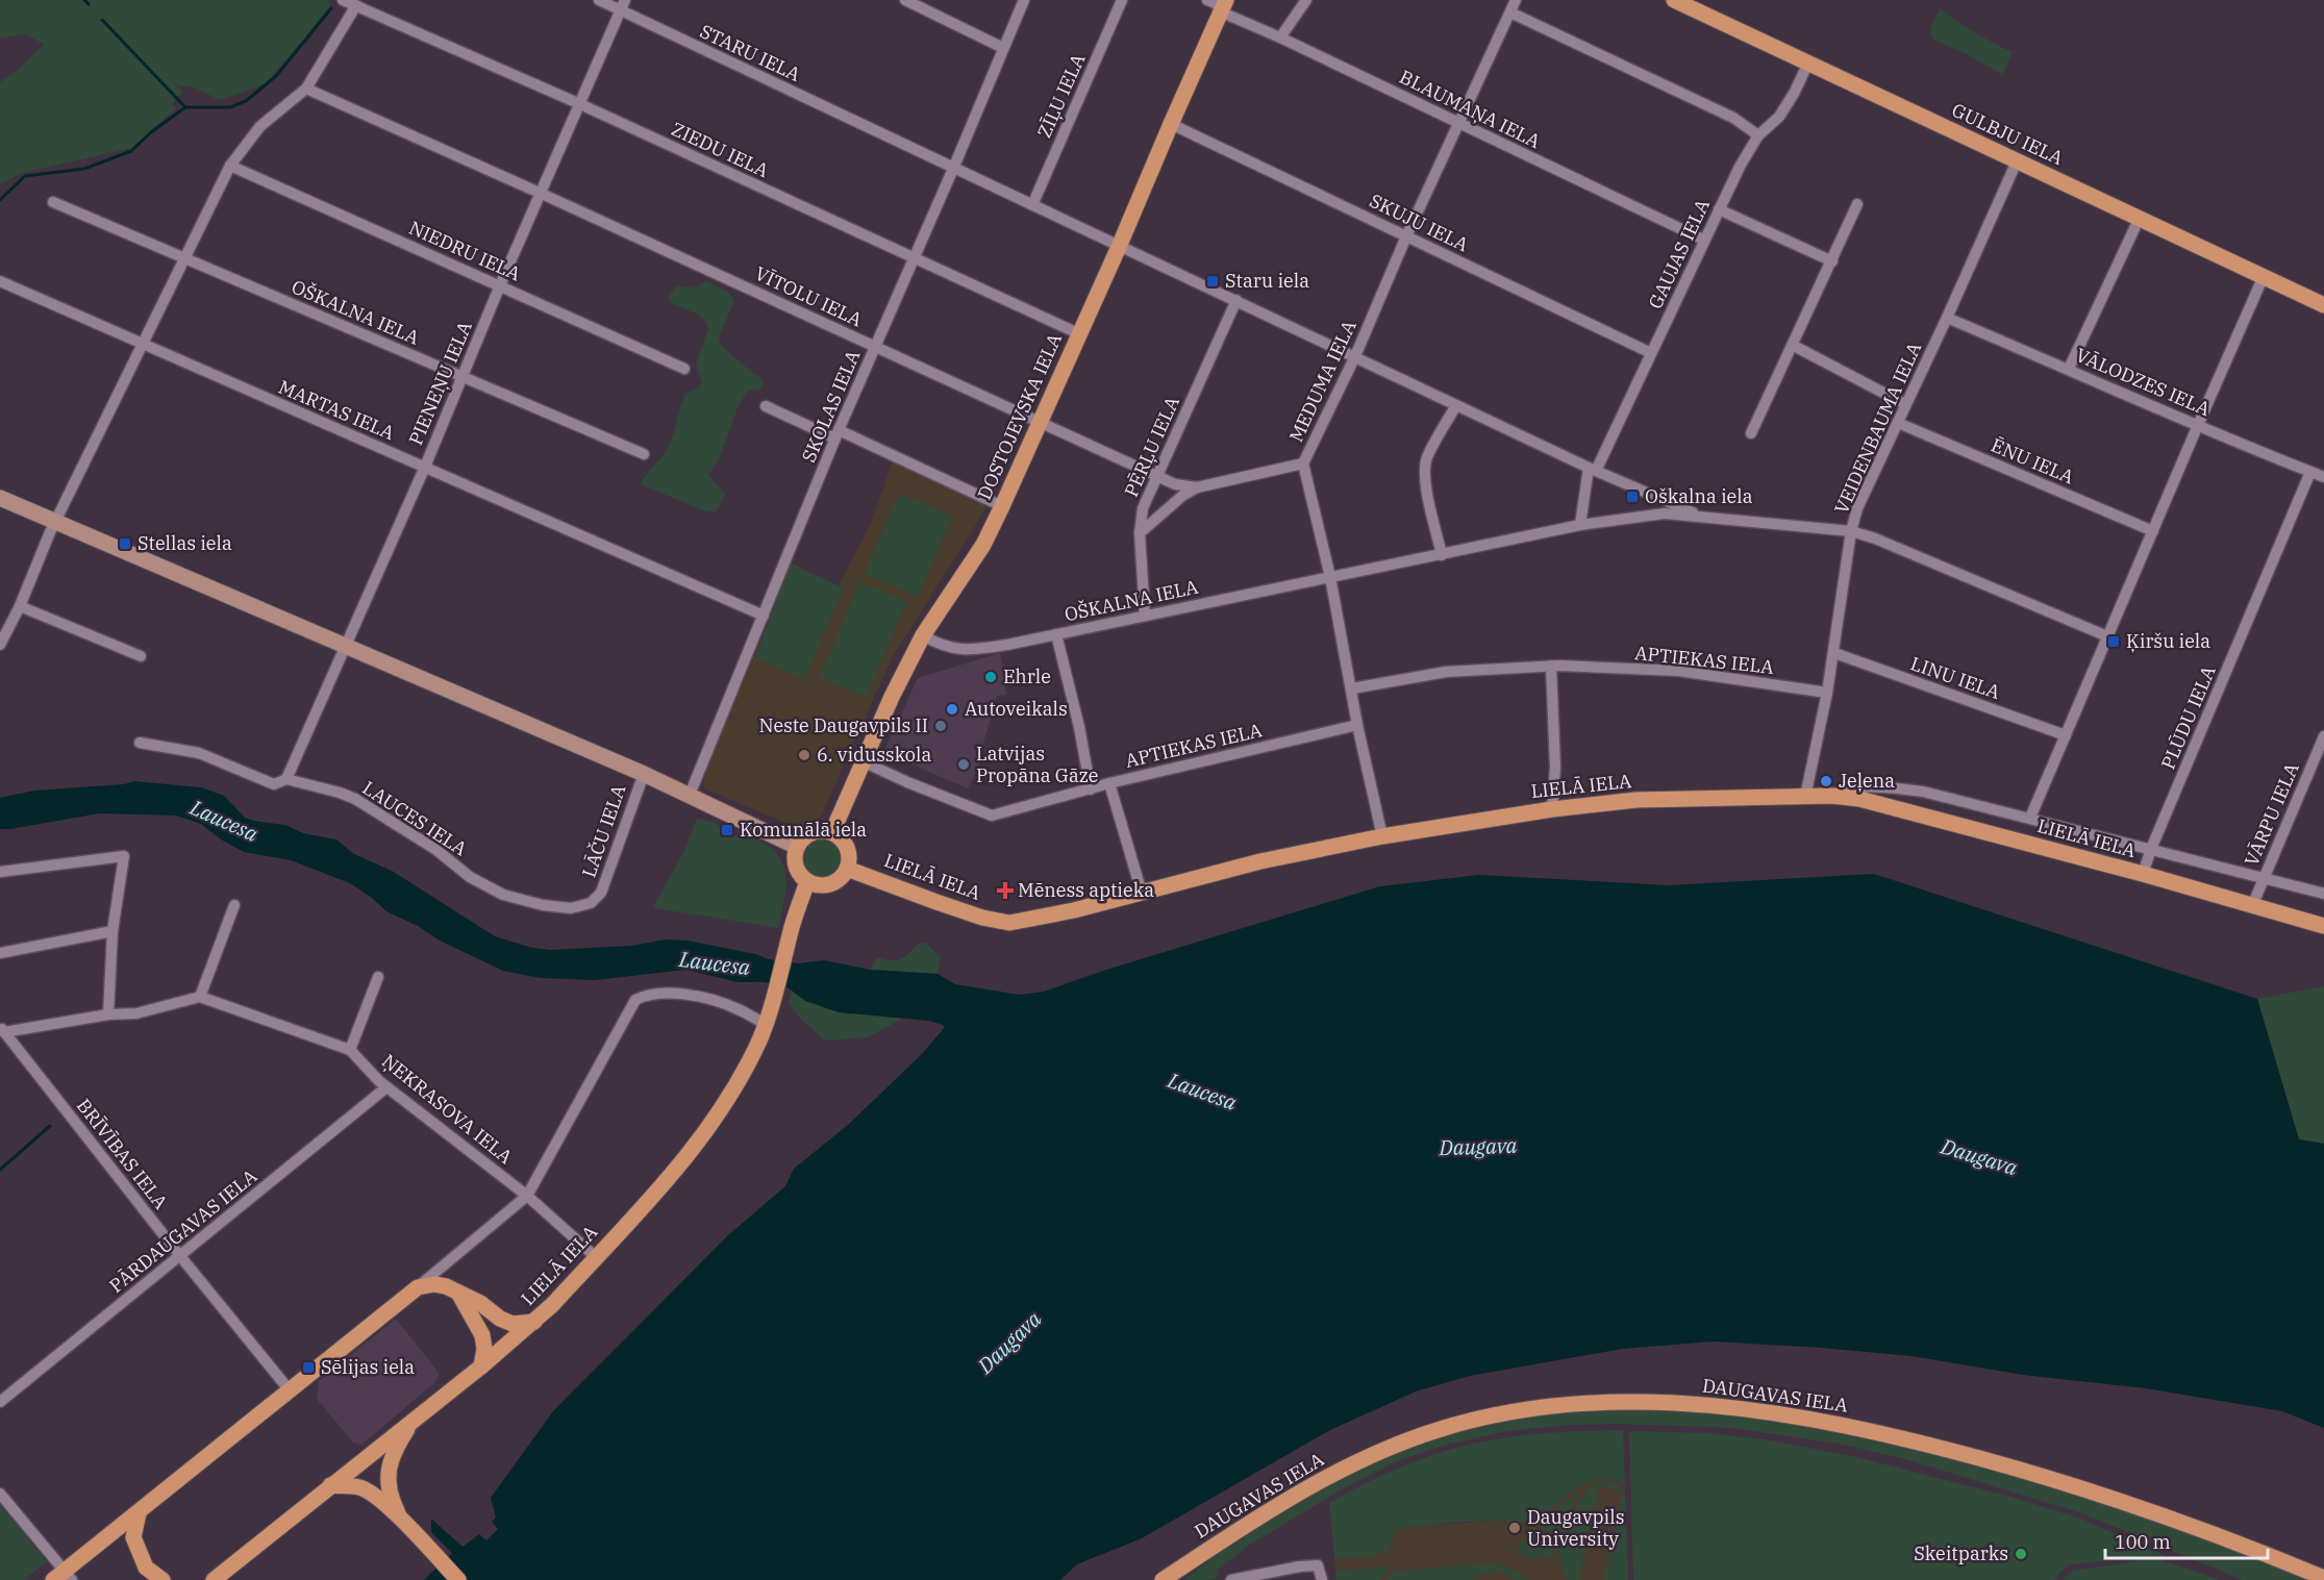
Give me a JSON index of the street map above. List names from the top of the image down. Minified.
{"streets":{"main road":["GULBJU IELA","DOSTOJEVSKA IELA","LIELĀ IELA","DAUGAVAS IELA"],"street":["STARU IELA","ZĪĻU IELA","BLAUMAŅA IELA","ZIEDU IELA","SKUJU IELA","NIEDRU IELA","GAUJAS IELA","VĪTOLU IELA","OŠKALNA IELA","MEDUMA IELA","VĀLODZES IELA","PIENEŅU IELA","SKOLAS IELA","MARTAS IELA","VEIDENBAUMA IELA","PĒRĻU IELA","ĒNU IELA","APTIEKAS IELA","LINU IELA","PLŪDU IELA","VĀRPU IELA","LAUCES IELA","LĀČU IELA","ŅEKRASOVA IELA","BRĪVĪBAS IELA","PĀRDAUGAVAS IELA"]},"crossings":[["STARU IELA","ZĪĻU IELA"],["STARU IELA","GAUJAS IELA"],["STARU IELA","OŠKALNA IELA"],["STARU IELA","MEDUMA IELA"],["STARU IELA","PIENEŅU IELA"],["STARU IELA","SKOLAS IELA"],["STARU IELA","DOSTOJEVSKA IELA"],["STARU IELA","PĒRĻU IELA"],["BLAUMAŅA IELA","GAUJAS IELA"],["BLAUMAŅA IELA","MEDUMA IELA"],["BLAUMAŅA IELA","DOSTOJEVSKA IELA"],["GULBJU IELA","GAUJAS IELA"],["GULBJU IELA","VEIDENBAUMA IELA"],["ZIEDU IELA","PIENEŅU IELA"],["ZIEDU IELA","SKOLAS IELA"],["ZIEDU IELA","DOSTOJEVSKA IELA"],["SKUJU IELA","GAUJAS IELA"],["SKUJU IELA","MEDUMA IELA"],["SKUJU IELA","DOSTOJEVSKA IELA"],["NIEDRU IELA","PIENEŅU IELA"],["GAUJAS IELA","OŠKALNA IELA"],["VĪTOLU IELA","MEDUMA IELA"],["VĪTOLU IELA","PIENEŅU IELA"],["VĪTOLU IELA","SKOLAS IELA"],["VĪTOLU IELA","DOSTOJEVSKA IELA"],["VĪTOLU IELA","PĒRĻU IELA"],["OŠKALNA IELA","MEDUMA IELA"],["OŠKALNA IELA","PIENEŅU IELA"],["OŠKALNA IELA","DOSTOJEVSKA IELA"],["OŠKALNA IELA","VEIDENBAUMA IELA"],["OŠKALNA IELA","PĒRĻU IELA"],["MEDUMA IELA","APTIEKAS IELA"],["MEDUMA IELA","LIELĀ IELA"],["VĀLODZES IELA","VEIDENBAUMA IELA"],["VĀLODZES IELA","PLŪDU IELA"],["PIENEŅU IELA","MARTAS IELA"],["PIENEŅU IELA","LAUCES IELA"],["SKOLAS IELA","MARTAS IELA"],["DOSTOJEVSKA IELA","APTIEKAS IELA"],["DOSTOJEVSKA IELA","LIELĀ IELA"],["VEIDENBAUMA IELA","ĒNU IELA"],["VEIDENBAUMA IELA","APTIEKAS IELA"],["VEIDENBAUMA IELA","LINU IELA"],["VEIDENBAUMA IELA","LIELĀ IELA"],["PLŪDU IELA","LIELĀ IELA"],["LIELĀ IELA","VĀRPU IELA"],["LIELĀ IELA","ŅEKRASOVA IELA"],["LAUCES IELA","LĀČU IELA"],["ŅEKRASOVA IELA","PĀRDAUGAVAS IELA"],["BRĪVĪBAS IELA","PĀRDAUGAVAS IELA"]],"water":["Laucesa","Daugava"],"places":{"transit":["Staru iela","Oškalna iela","Stellas iela","Ķiršu iela","Komunālā iela","Sēlijas iela"],"other":["Ehrle","Autoveikals","Neste Daugavpils II","6. vidusskola","Latvijas Propāna Gāze","Jeļena","Daugavpils University","Skeitparks"],"health":["Mēness aptieka"]},"scale_bar":"100 m"}
